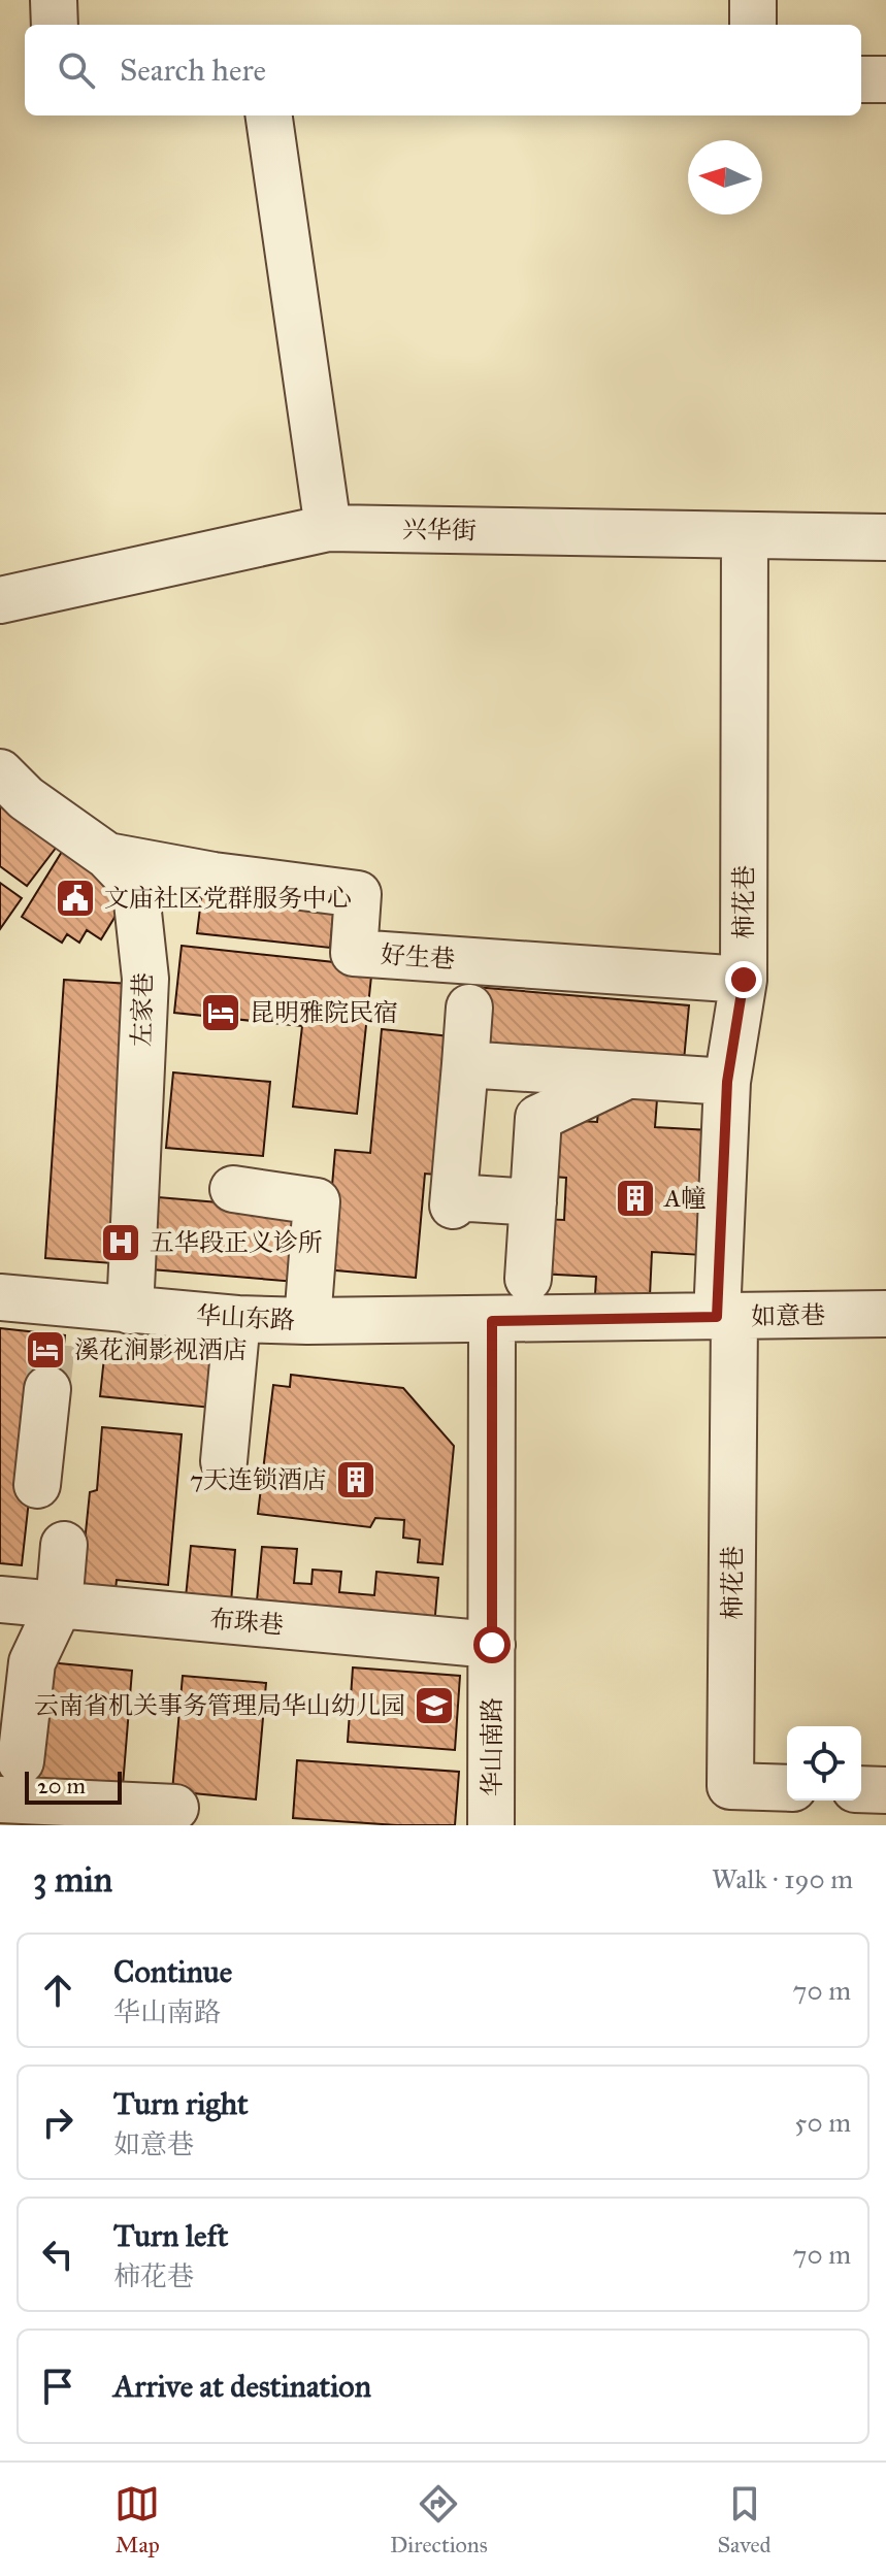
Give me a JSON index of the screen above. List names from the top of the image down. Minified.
{"streets":{"street":["兴华街","柿花巷","好生巷","左家巷","如意巷","华山东路","布珠巷","华山南路"]},"crossings":[["兴华街","柿花巷"],["柿花巷","好生巷"],["柿花巷","如意巷"],["好生巷","左家巷"],["左家巷","华山东路"],["如意巷","华山东路"],["如意巷","华山南路"],["华山东路","华山南路"],["布珠巷","华山南路"]],"places":{"public building":["文庙社区党群服务中心"],"hotel":["昆明雅院民宿","溪花涧影视酒店"],"building":["A幢","7天连锁酒店"],"hospital":["五华段正义诊所"],"school or university":["云南省机关事务管理局华山幼儿园"]},"scale_bar":"20 m","north":"left","page":{"search":"Search here","scale":"20 m","heading":["3 min","Walk · 190 m"],"list":[["Continue","华山南路","70 m"],["Turn right","如意巷","50 m"],["Turn left","柿花巷","70 m"],"Arrive at destination"],"nav":["Map","Directions","Saved"]}}
